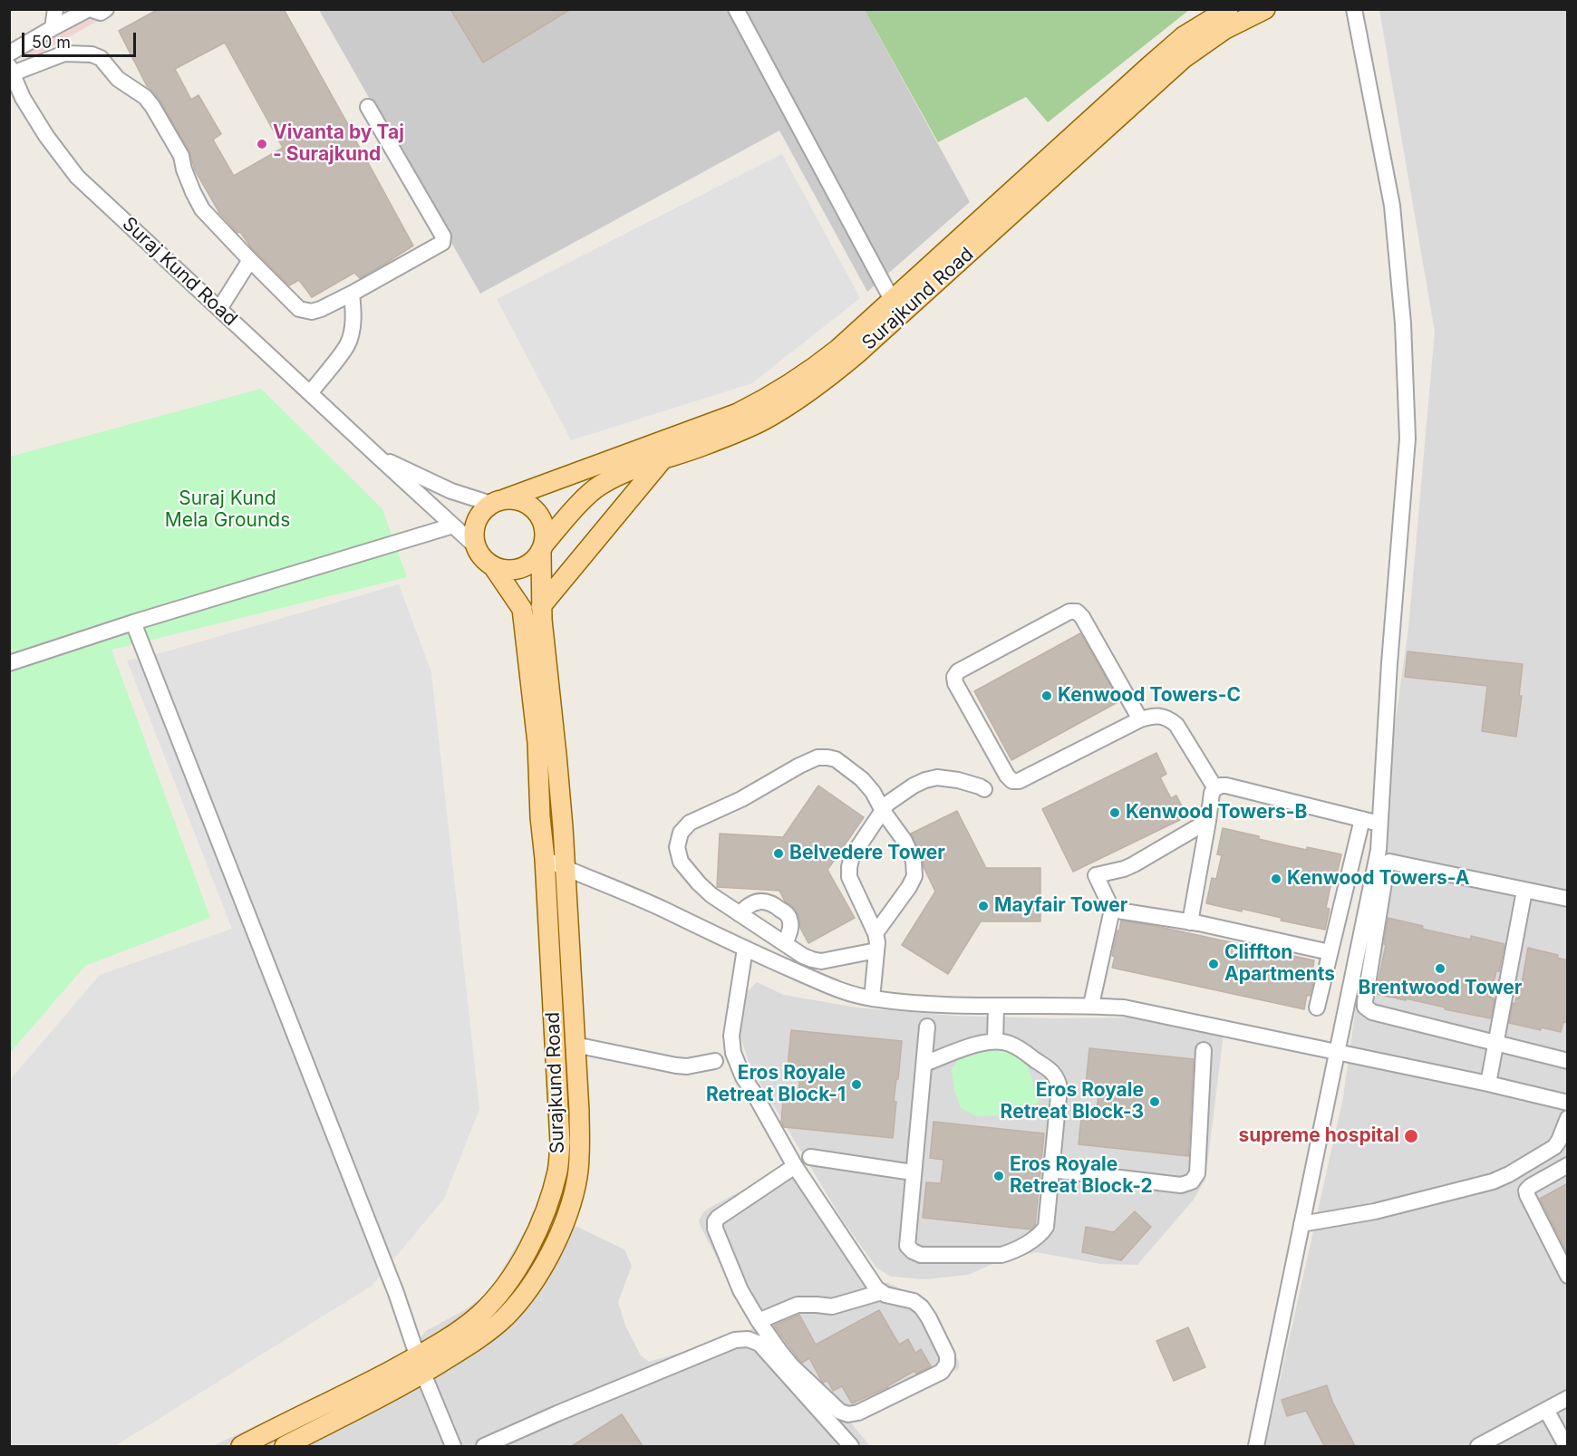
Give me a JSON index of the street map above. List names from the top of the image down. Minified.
{"streets":{"main road":["Surajkund Road"],"street":["Suraj Kund Road"]},"crossings":[["Suraj Kund Road","Surajkund Road"]],"parks":["Suraj Kund Mela Grounds"],"places":["Vivanta by Taj - Surajkund","Kenwood Towers-C","Kenwood Towers-B","Belvedere Tower","Kenwood Towers-A","Mayfair Tower","Cliffton Apartments","Brentwood Tower","Eros Royale Retreat Block-1","Eros Royale Retreat Block-3","supreme hospital","Eros Royale Retreat Block-2"],"scale_bar":"50 m"}
